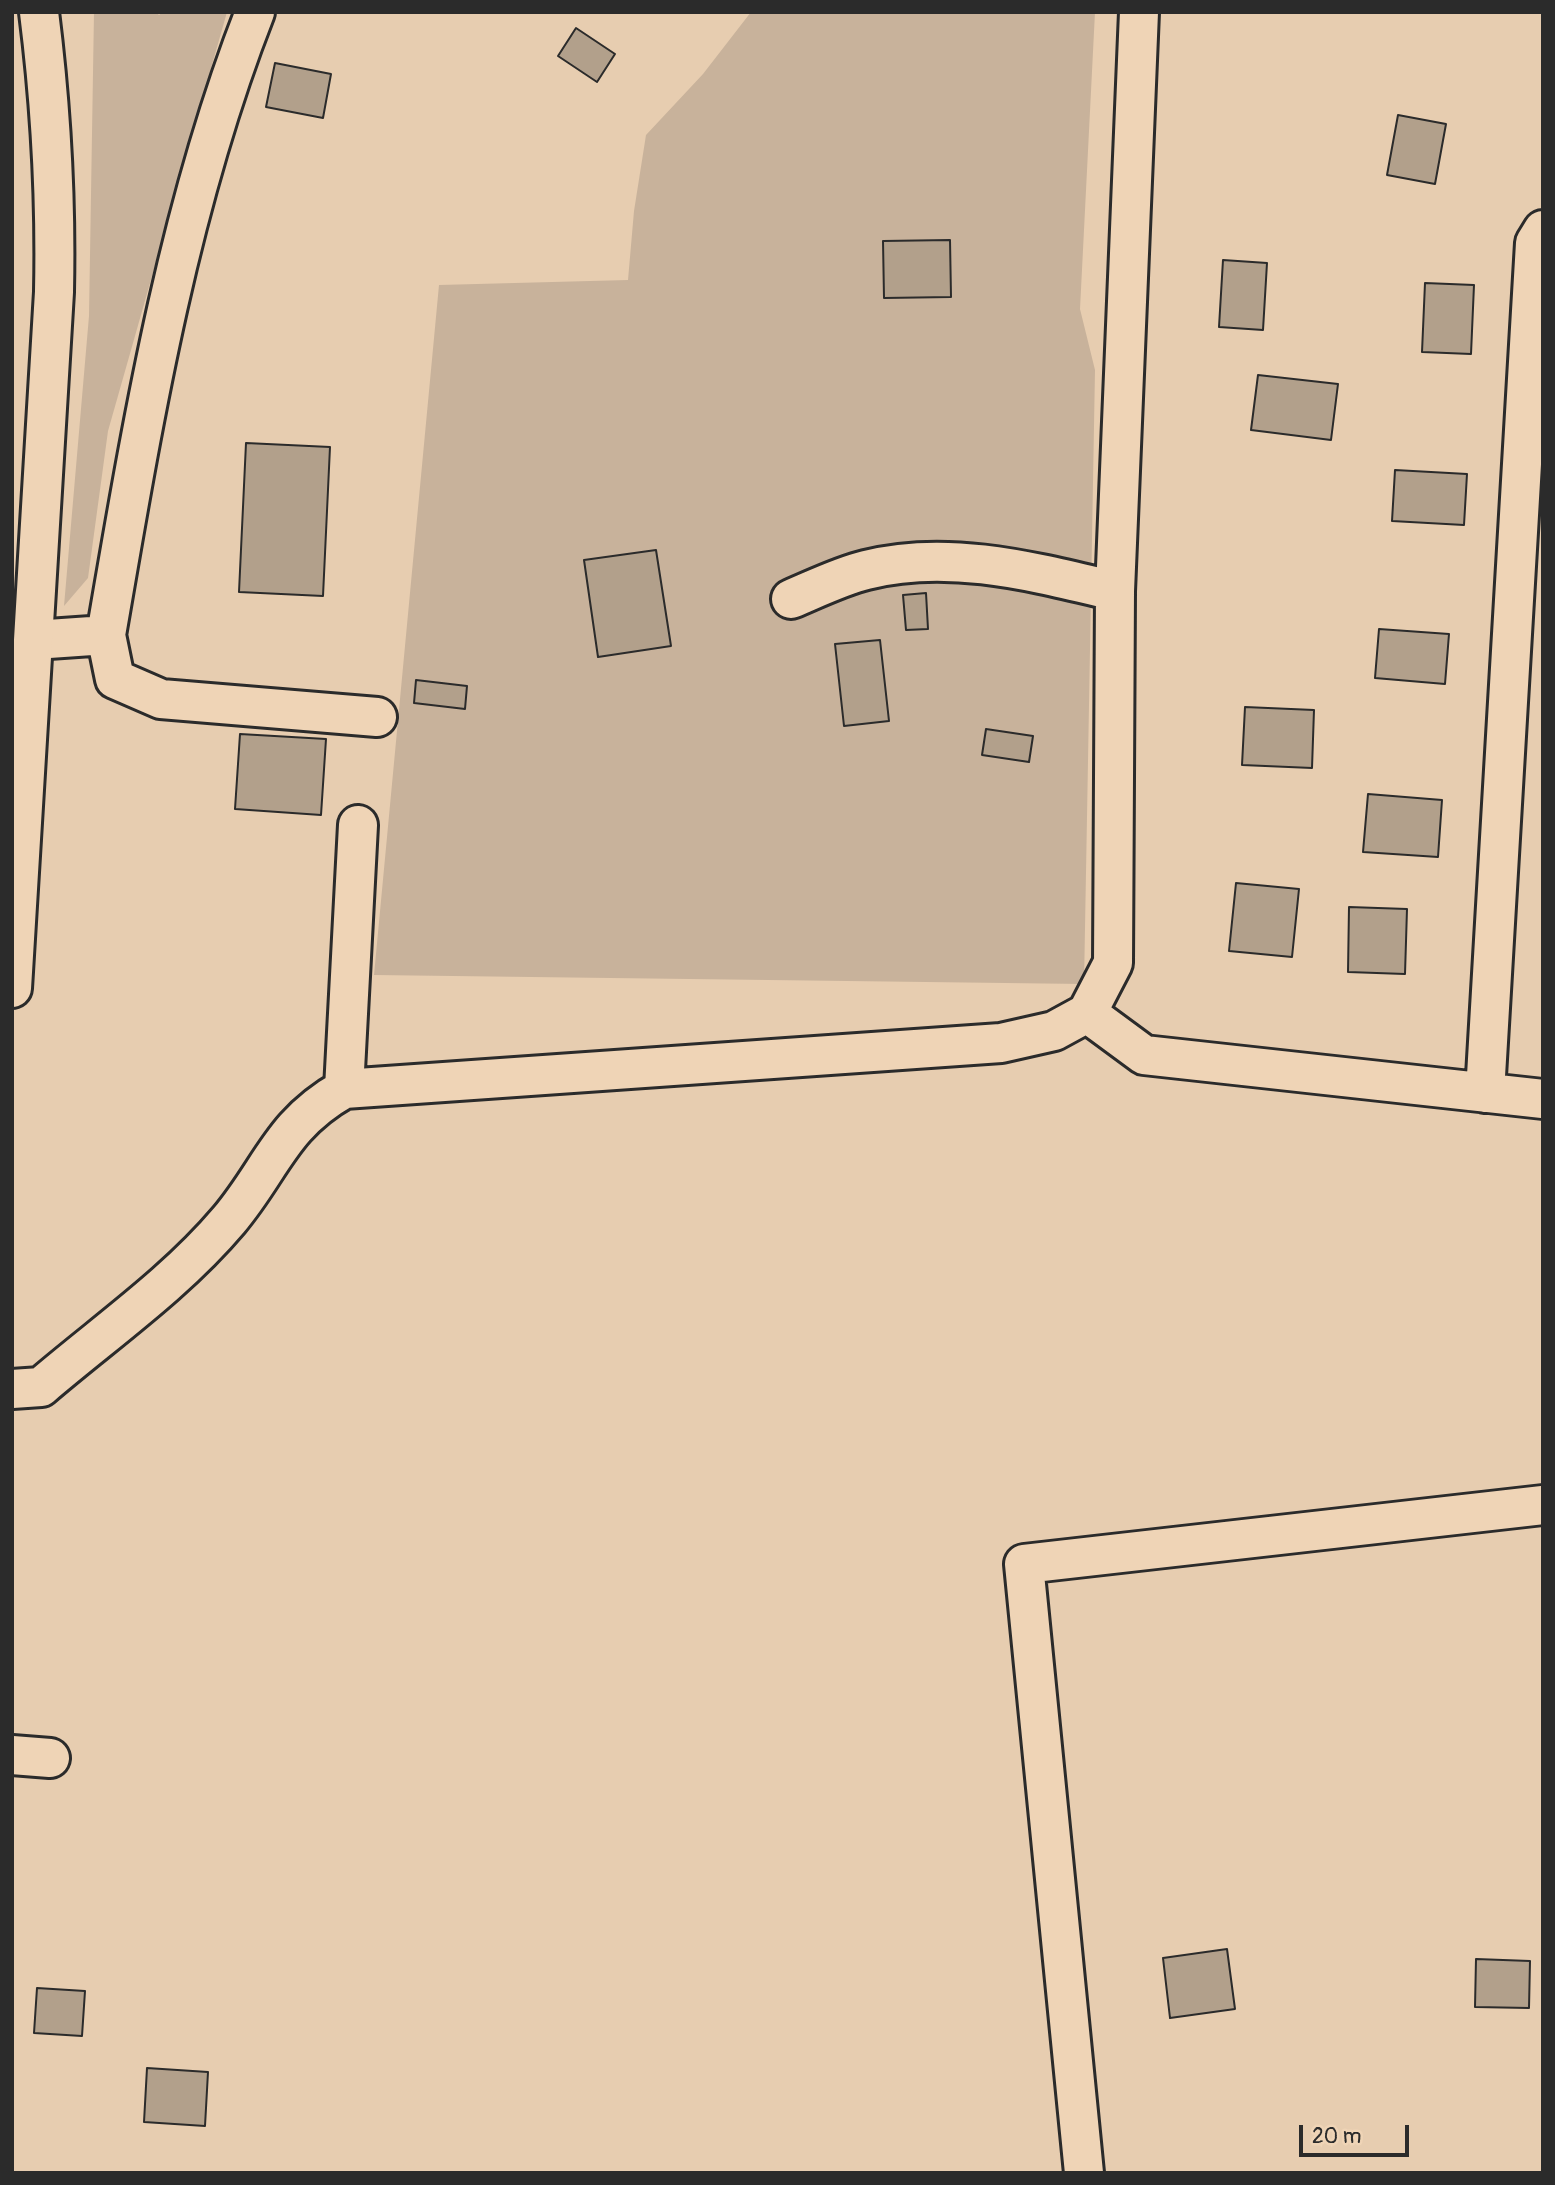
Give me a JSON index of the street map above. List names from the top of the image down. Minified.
{"scale_bar":"20 m"}
